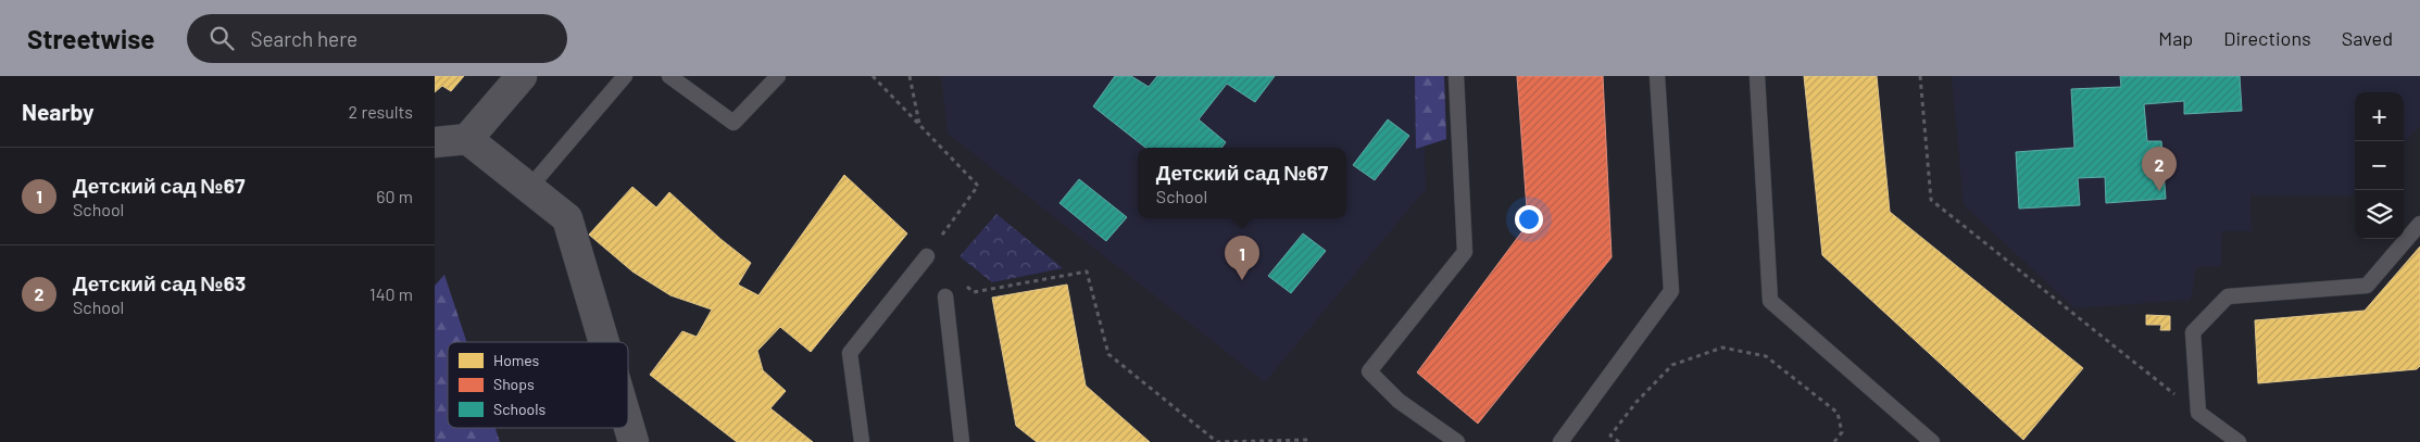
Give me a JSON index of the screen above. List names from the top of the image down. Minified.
{"legend":["Homes","Shops","Schools"],"page":{"header":"Streetwise","search":"Search here","nav":["Map","Directions","Saved"],"heading":["Nearby","2 results"],"map_buttons":["+","−"],"list":[{"mark":"1","name":"Детский сад №67","note":"School","value":"60 m"},{"mark":"2","name":"Детский сад №63","note":"School","value":"140 m"}],"pins":["2","1"],"popup":["Детский сад №67","School"]}}
